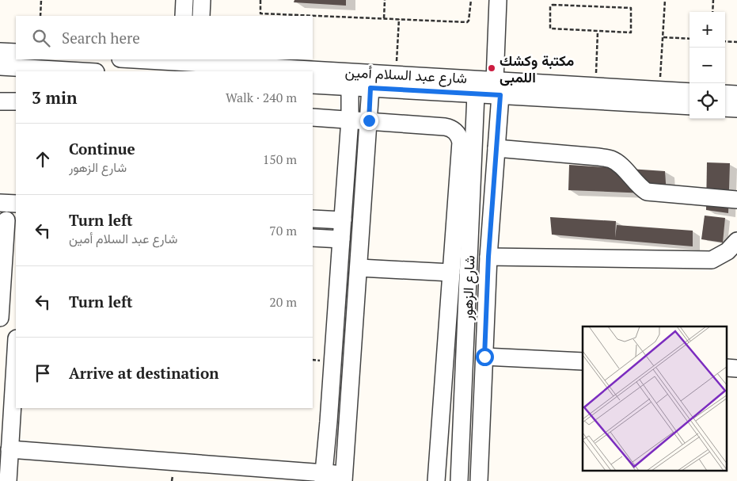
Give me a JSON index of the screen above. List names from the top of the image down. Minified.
{"streets":{"street":["شارع عبد السلام أمين","شارع الزهور"]},"crossings":[["شارع عبد السلام أمين","شارع الزهور"]],"places":["مكتبة وكشك اللمبى"],"page":{"map_buttons":["+","−"],"search":"Search here","heading":["3 min","Walk · 240 m"],"list":[["Continue","شارع الزهور","150 m"],["Turn left","شارع عبد السلام أمين","70 m"],["Turn left","20 m"],"Arrive at destination"]}}
